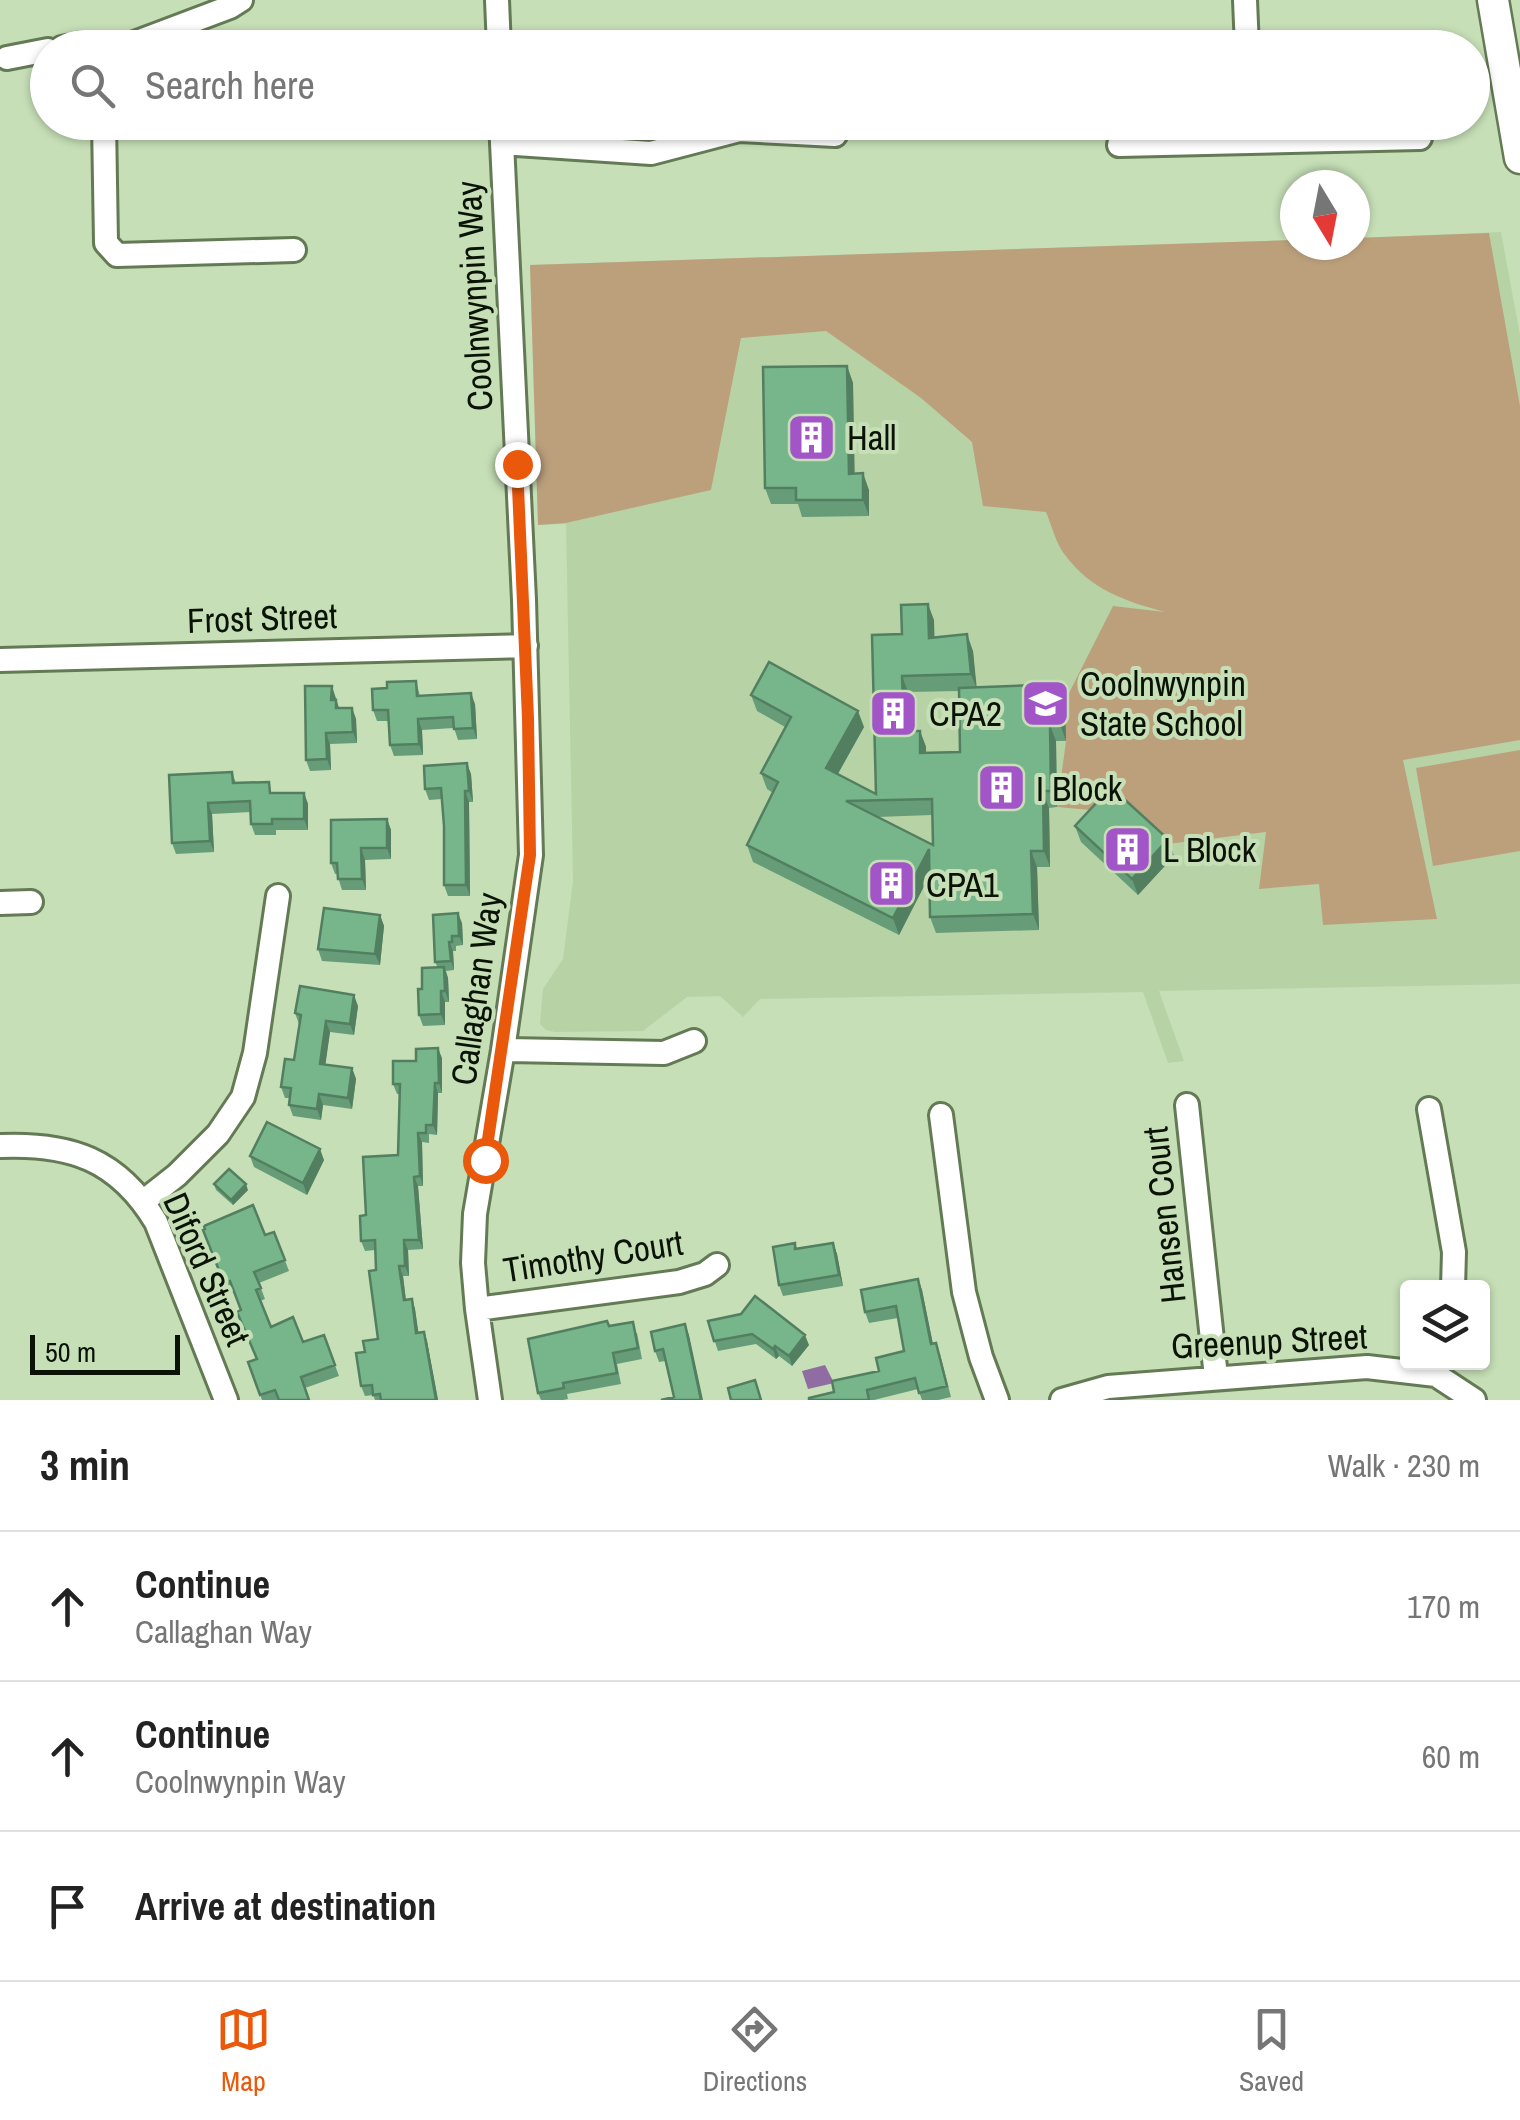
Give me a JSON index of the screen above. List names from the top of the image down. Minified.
{"streets":{"street":["Coolnwynpin Way","Frost Street","Callaghan Way","Hansen Court","Timothy Court","Diford Street","Greenup Street"]},"crossings":[["Coolnwynpin Way","Frost Street"],["Coolnwynpin Way","Callaghan Way"],["Frost Street","Callaghan Way"],["Callaghan Way","Timothy Court"],["Hansen Court","Greenup Street"]],"places":{"building":["Hall","CPA2","I Block","L Block","CPA1"],"school or university":["Coolnwynpin State School"]},"scale_bar":"50 m","north":"bottom","page":{"search":"Search here","scale":"50 m","heading":["3 min","Walk · 230 m"],"list":[["Continue","Callaghan Way","170 m"],["Continue","Coolnwynpin Way","60 m"],"Arrive at destination"],"nav":["Map","Directions","Saved"]}}
